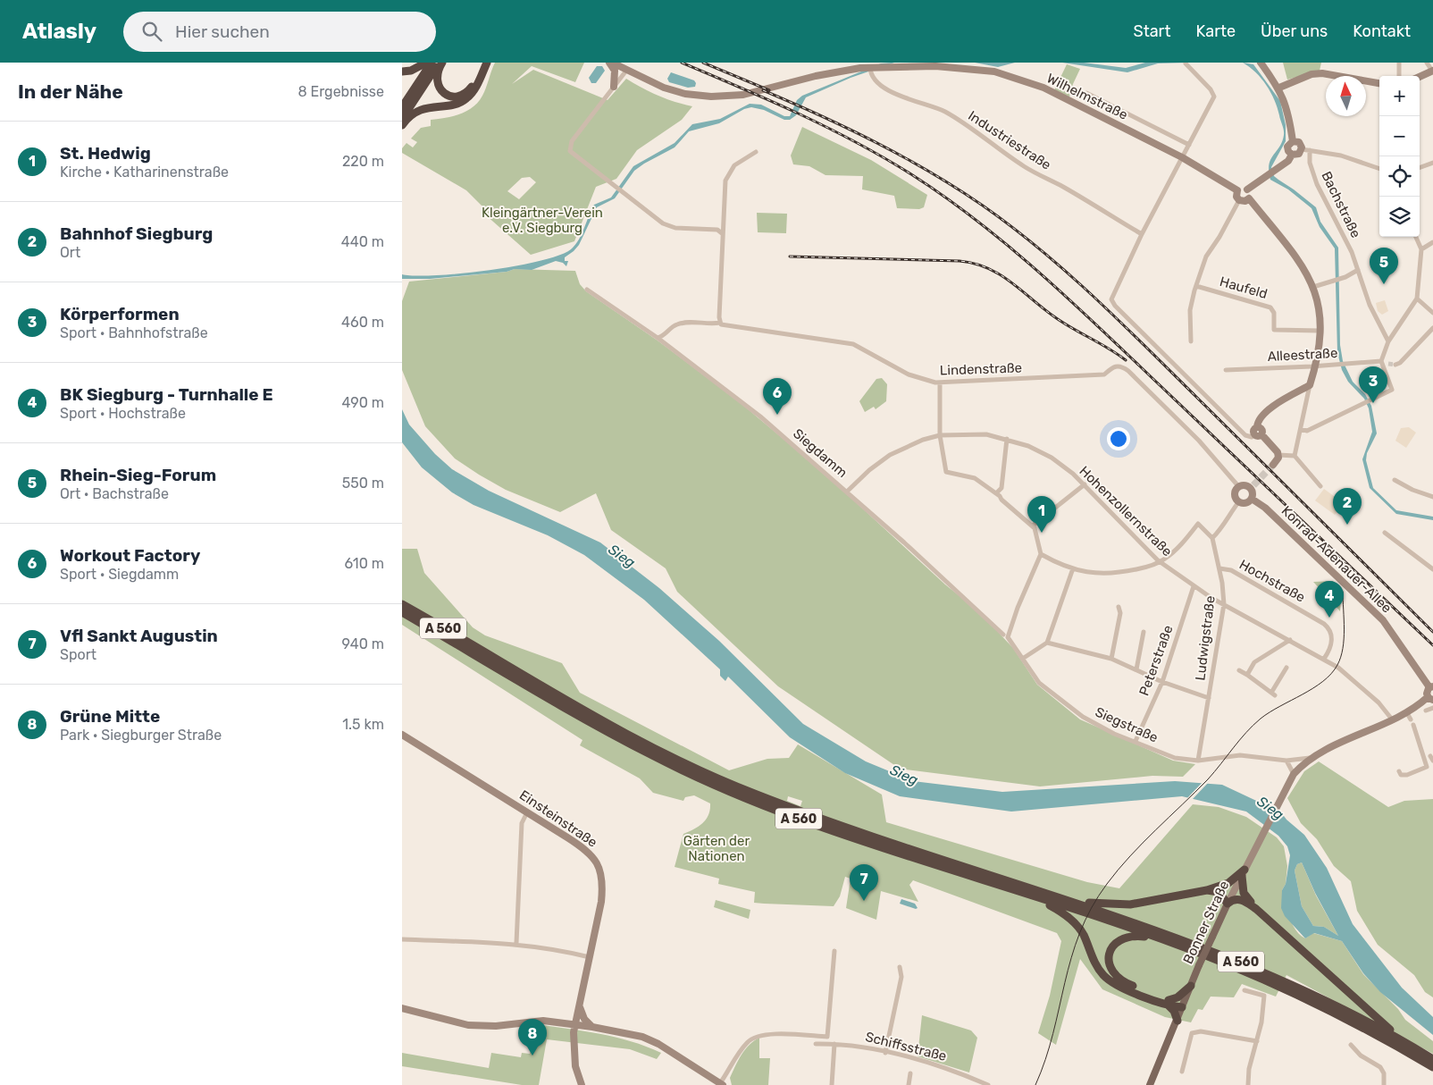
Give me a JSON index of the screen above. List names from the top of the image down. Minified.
{"streets":{"highway":["A 560"],"main road":["Wilhelmstraße","Konrad-Adenauer-Allee","Einsteinstraße","Bonner Straße"],"street":["Industriestraße","Bachstraße","Haufeld","Alleestraße","Lindenstraße","Siegdamm","Hohenzollernstraße","Hochstraße","Ludwigstraße","Peterstraße","Siegstraße","Schiffsstraße"]},"crossings":[["Wilhelmstraße","Industriestraße"],["Lindenstraße","Siegdamm"],["Lindenstraße","Konrad-Adenauer-Allee"],["Siegdamm","Hohenzollernstraße"],["Siegdamm","Siegstraße"],["Hohenzollernstraße","Hochstraße"],["Hohenzollernstraße","Ludwigstraße"],["Hohenzollernstraße","Peterstraße"],["Hohenzollernstraße","Bonner Straße"],["Hochstraße","Ludwigstraße"],["Ludwigstraße","Siegstraße"],["Peterstraße","Siegstraße"]],"water":["Sieg"],"parks":["Kleingärtner-Verein e.V. Siegburg","Gärten der Nationen"],"north":"top","page":{"header":"Atlasly","search":"Hier suchen","nav":["Start","Karte","Über uns","Kontakt"],"heading":["In der Nähe","8 Ergebnisse"],"map_buttons":["+","−"],"list":[{"mark":"1","name":"St. Hedwig","note":"Kirche · Katharinenstraße","value":"220 m"},{"mark":"2","name":"Bahnhof Siegburg","note":"Ort","value":"440 m"},{"mark":"3","name":"Körperformen","note":"Sport · Bahnhofstraße","value":"460 m"},{"mark":"4","name":"BK Siegburg - Turnhalle E","note":"Sport · Hochstraße","value":"490 m"},{"mark":"5","name":"Rhein-Sieg-Forum","note":"Ort · Bachstraße","value":"550 m"},{"mark":"6","name":"Workout Factory","note":"Sport · Siegdamm","value":"610 m"},{"mark":"7","name":"Vfl Sankt Augustin","note":"Sport","value":"940 m"},{"mark":"8","name":"Grüne Mitte","note":"Park · Siegburger Straße","value":"1.5 km"}],"pins":["5","3","6","2","1","4","7","8"]}}
